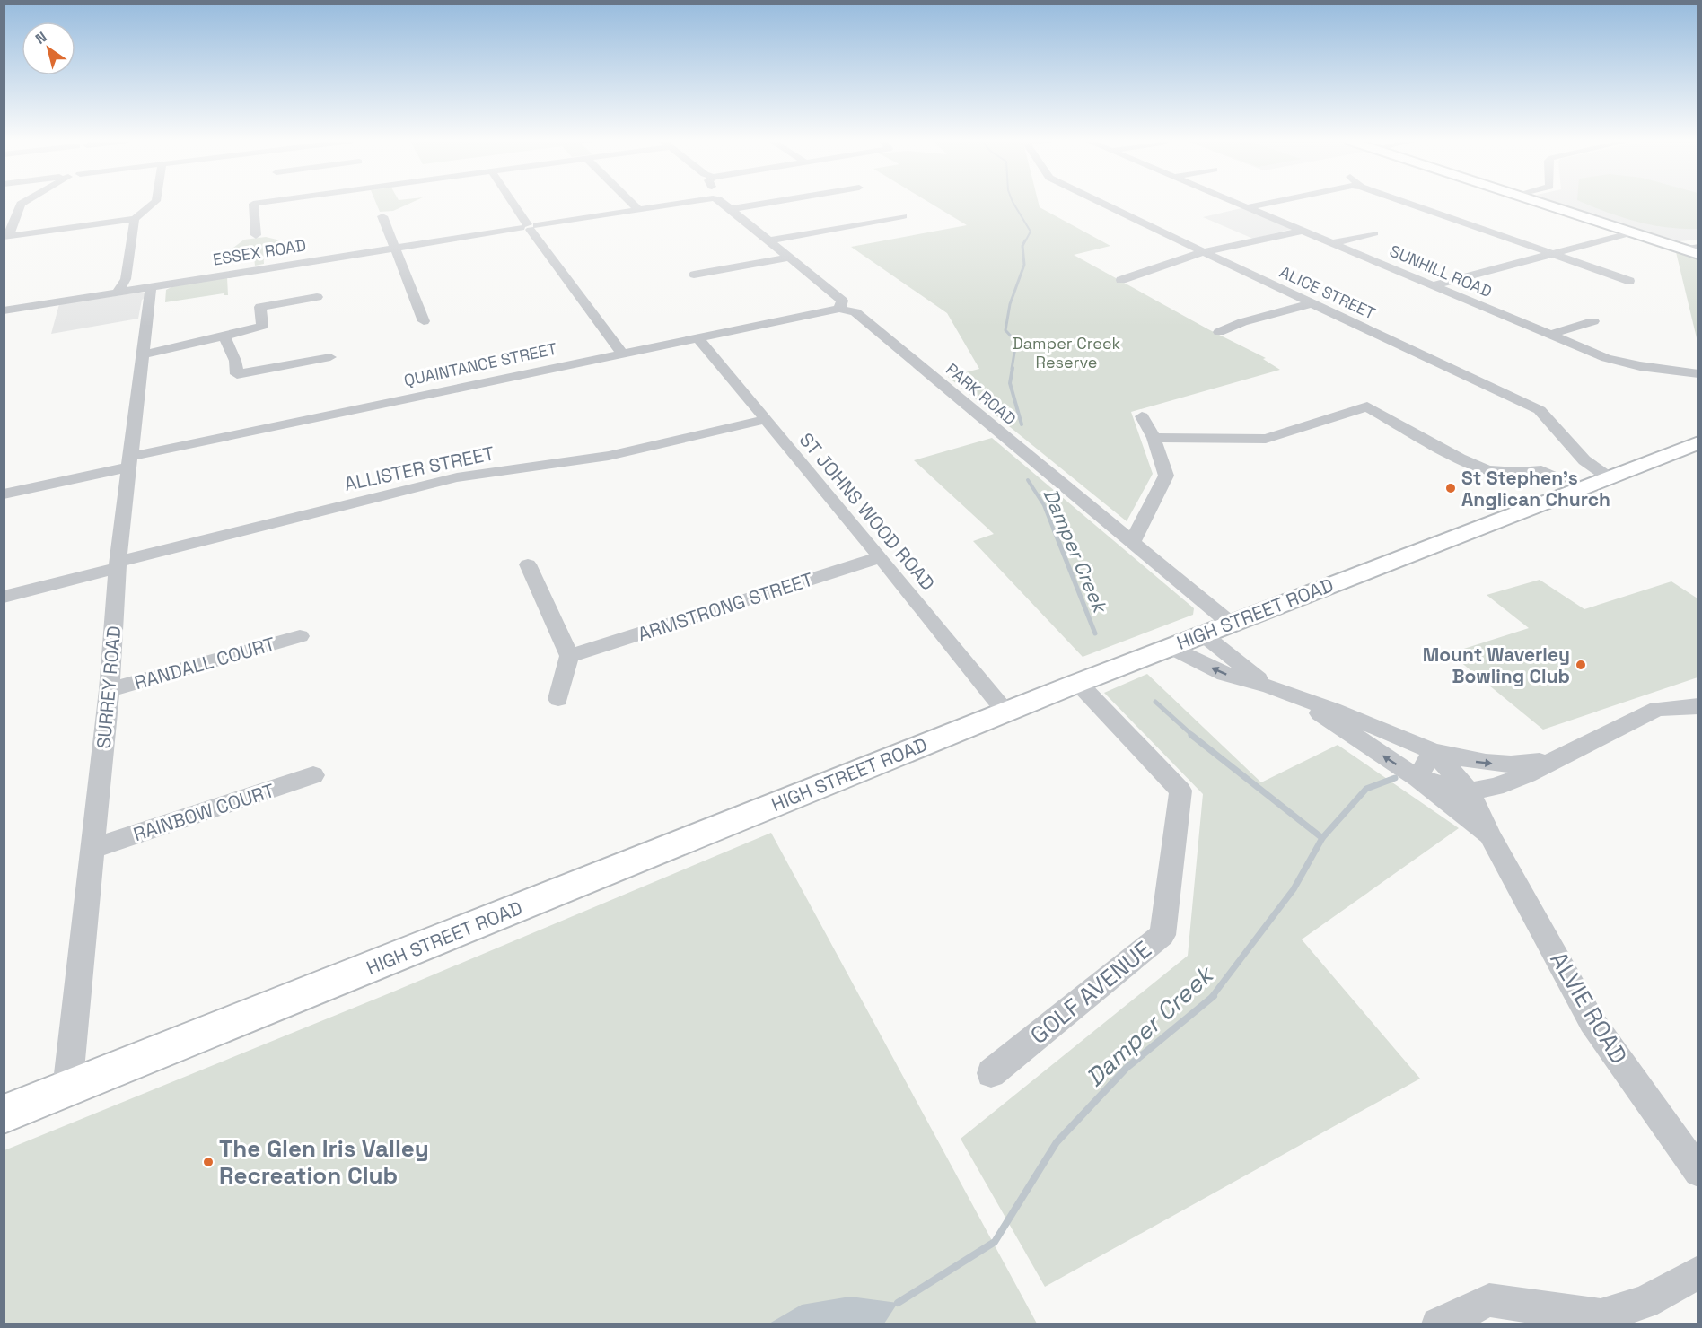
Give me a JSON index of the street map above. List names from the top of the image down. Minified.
{"streets":{"main road":["HIGH STREET ROAD"],"street":["ESSEX ROAD","SUNHILL ROAD","ALICE STREET","QUAINTANCE STREET","PARK ROAD","ALLISTER STREET","ST JOHNS WOOD ROAD","ARMSTRONG STREET","RANDALL COURT","SURREY ROAD","RAINBOW COURT","GOLF AVENUE","ALVIE ROAD"]},"crossings":[["ESSEX ROAD","SURREY ROAD"],["ALICE STREET","HIGH STREET ROAD"],["QUAINTANCE STREET","PARK ROAD"],["QUAINTANCE STREET","ST JOHNS WOOD ROAD"],["QUAINTANCE STREET","SURREY ROAD"],["PARK ROAD","HIGH STREET ROAD"],["ALLISTER STREET","ST JOHNS WOOD ROAD"],["ALLISTER STREET","SURREY ROAD"],["ST JOHNS WOOD ROAD","ARMSTRONG STREET"],["ST JOHNS WOOD ROAD","HIGH STREET ROAD"],["HIGH STREET ROAD","SURREY ROAD"],["HIGH STREET ROAD","GOLF AVENUE"],["HIGH STREET ROAD","ALVIE ROAD"],["RANDALL COURT","SURREY ROAD"],["SURREY ROAD","RAINBOW COURT"]],"water":["Damper Creek"],"parks":["Damper Creek Reserve"],"places":["St Stephen's Anglican Church","Mount Waverley Bowling Club","The Glen Iris Valley Recreation Club"],"north":"top left"}
